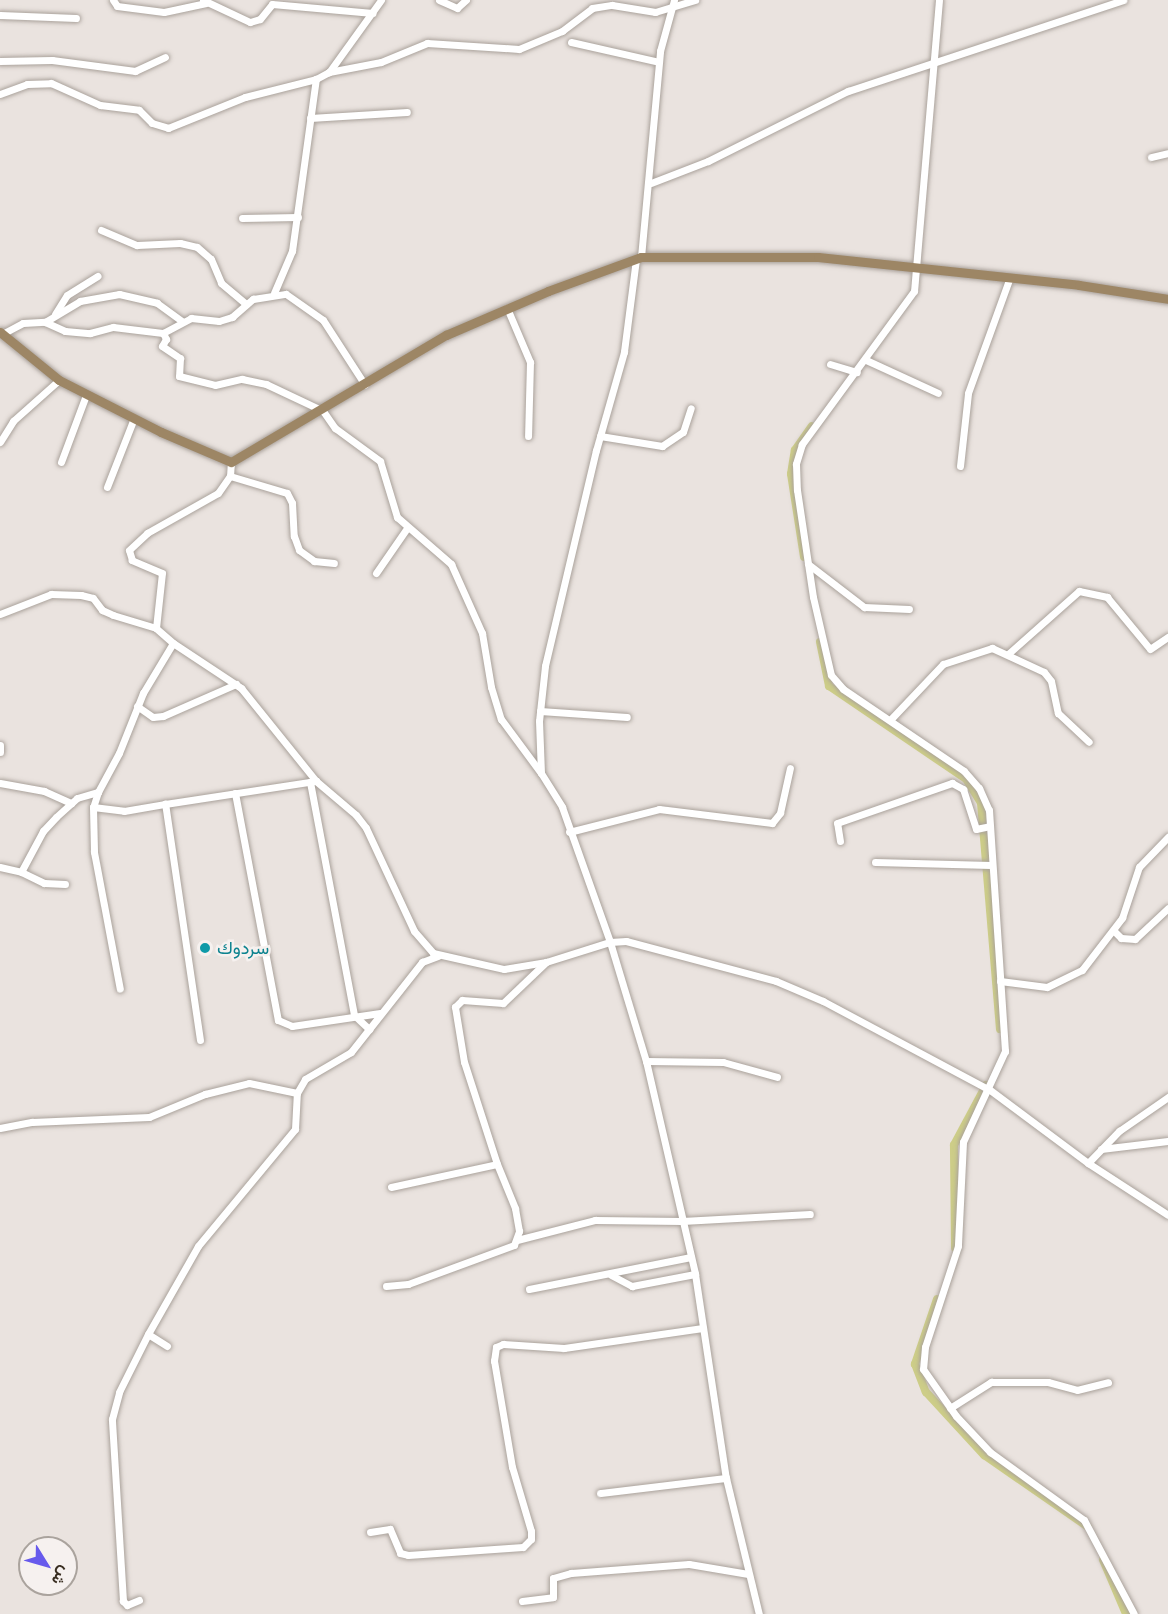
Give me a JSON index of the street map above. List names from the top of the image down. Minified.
{"places":["سردوك"],"north":"bottom right"}
